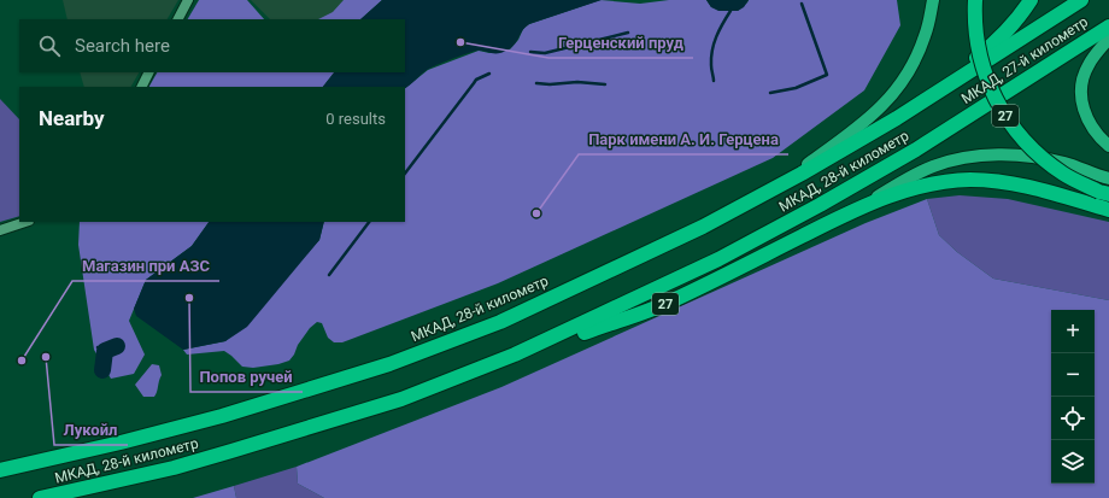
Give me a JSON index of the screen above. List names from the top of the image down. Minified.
{"streets":{"highway":["МКАД, 27-й километр","27","МКАД, 28-й километр"]},"crossings":[["МКАД, 27-й километр","МКАД, 28-й километр"],["27","МКАД, 28-й километр"]],"places":["Герценский пруд","Парк имени А. И. Герцена","Попов ручей","Лукойл","Магазин при АЗС"],"page":{"search":"Search here","heading":["Nearby","0 results"],"map_buttons":["+","−"]}}
